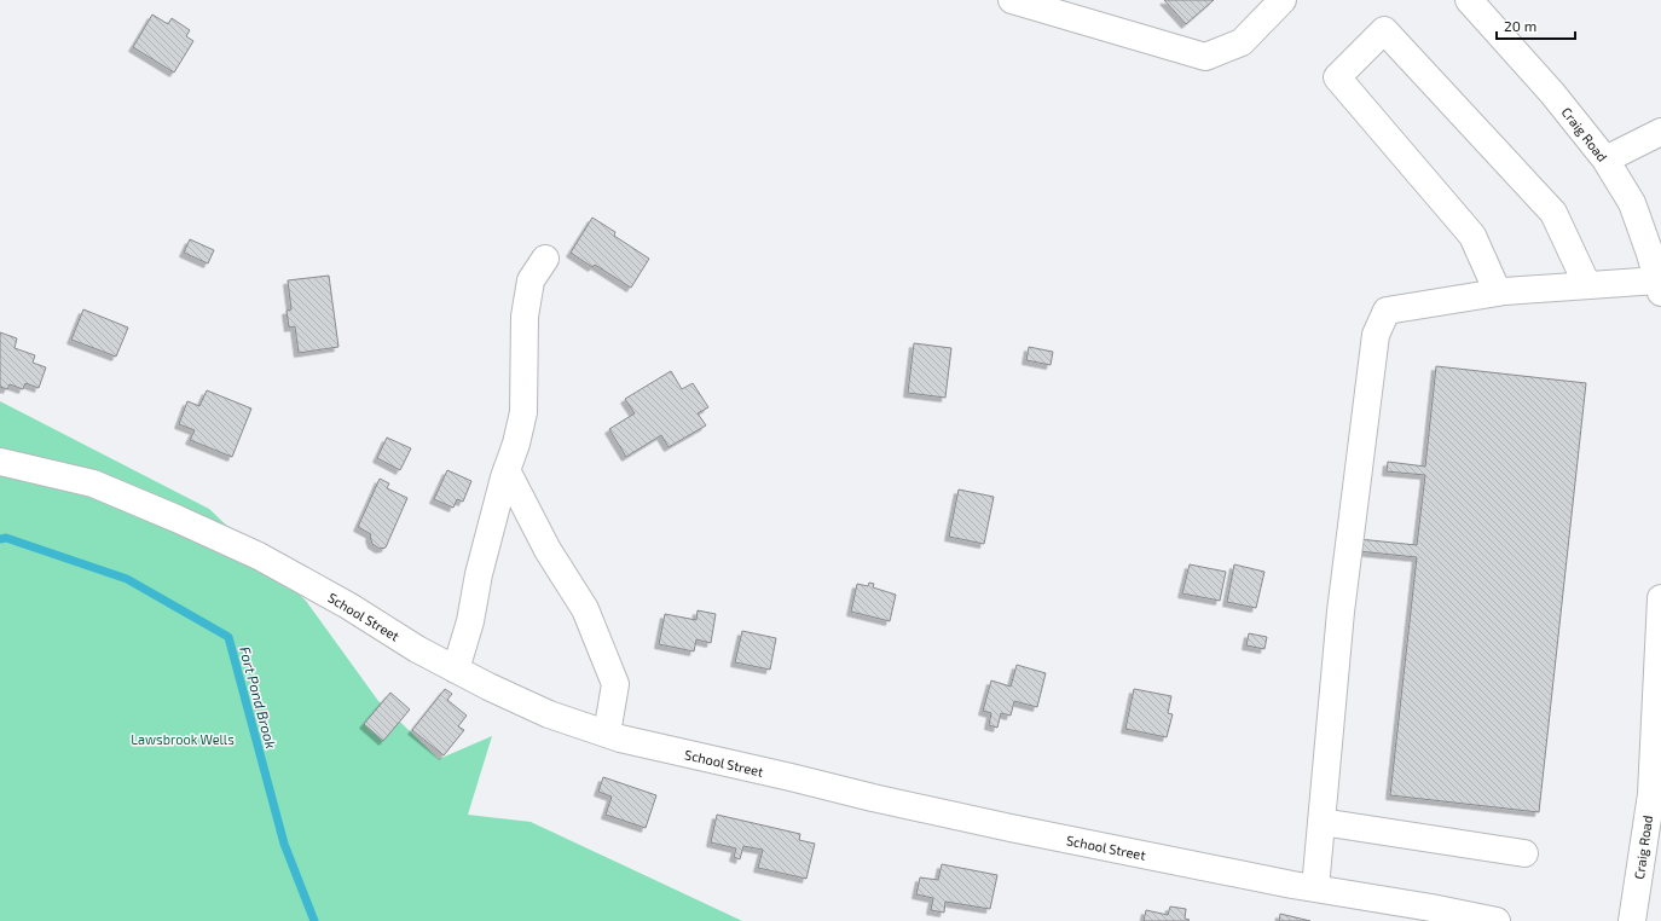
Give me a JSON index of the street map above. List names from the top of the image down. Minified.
{"streets":{"street":["Craig Road","School Street"]},"water":["Fort Pond Brook"],"parks":["Lawsbrook Wells"],"scale_bar":"20 m"}
